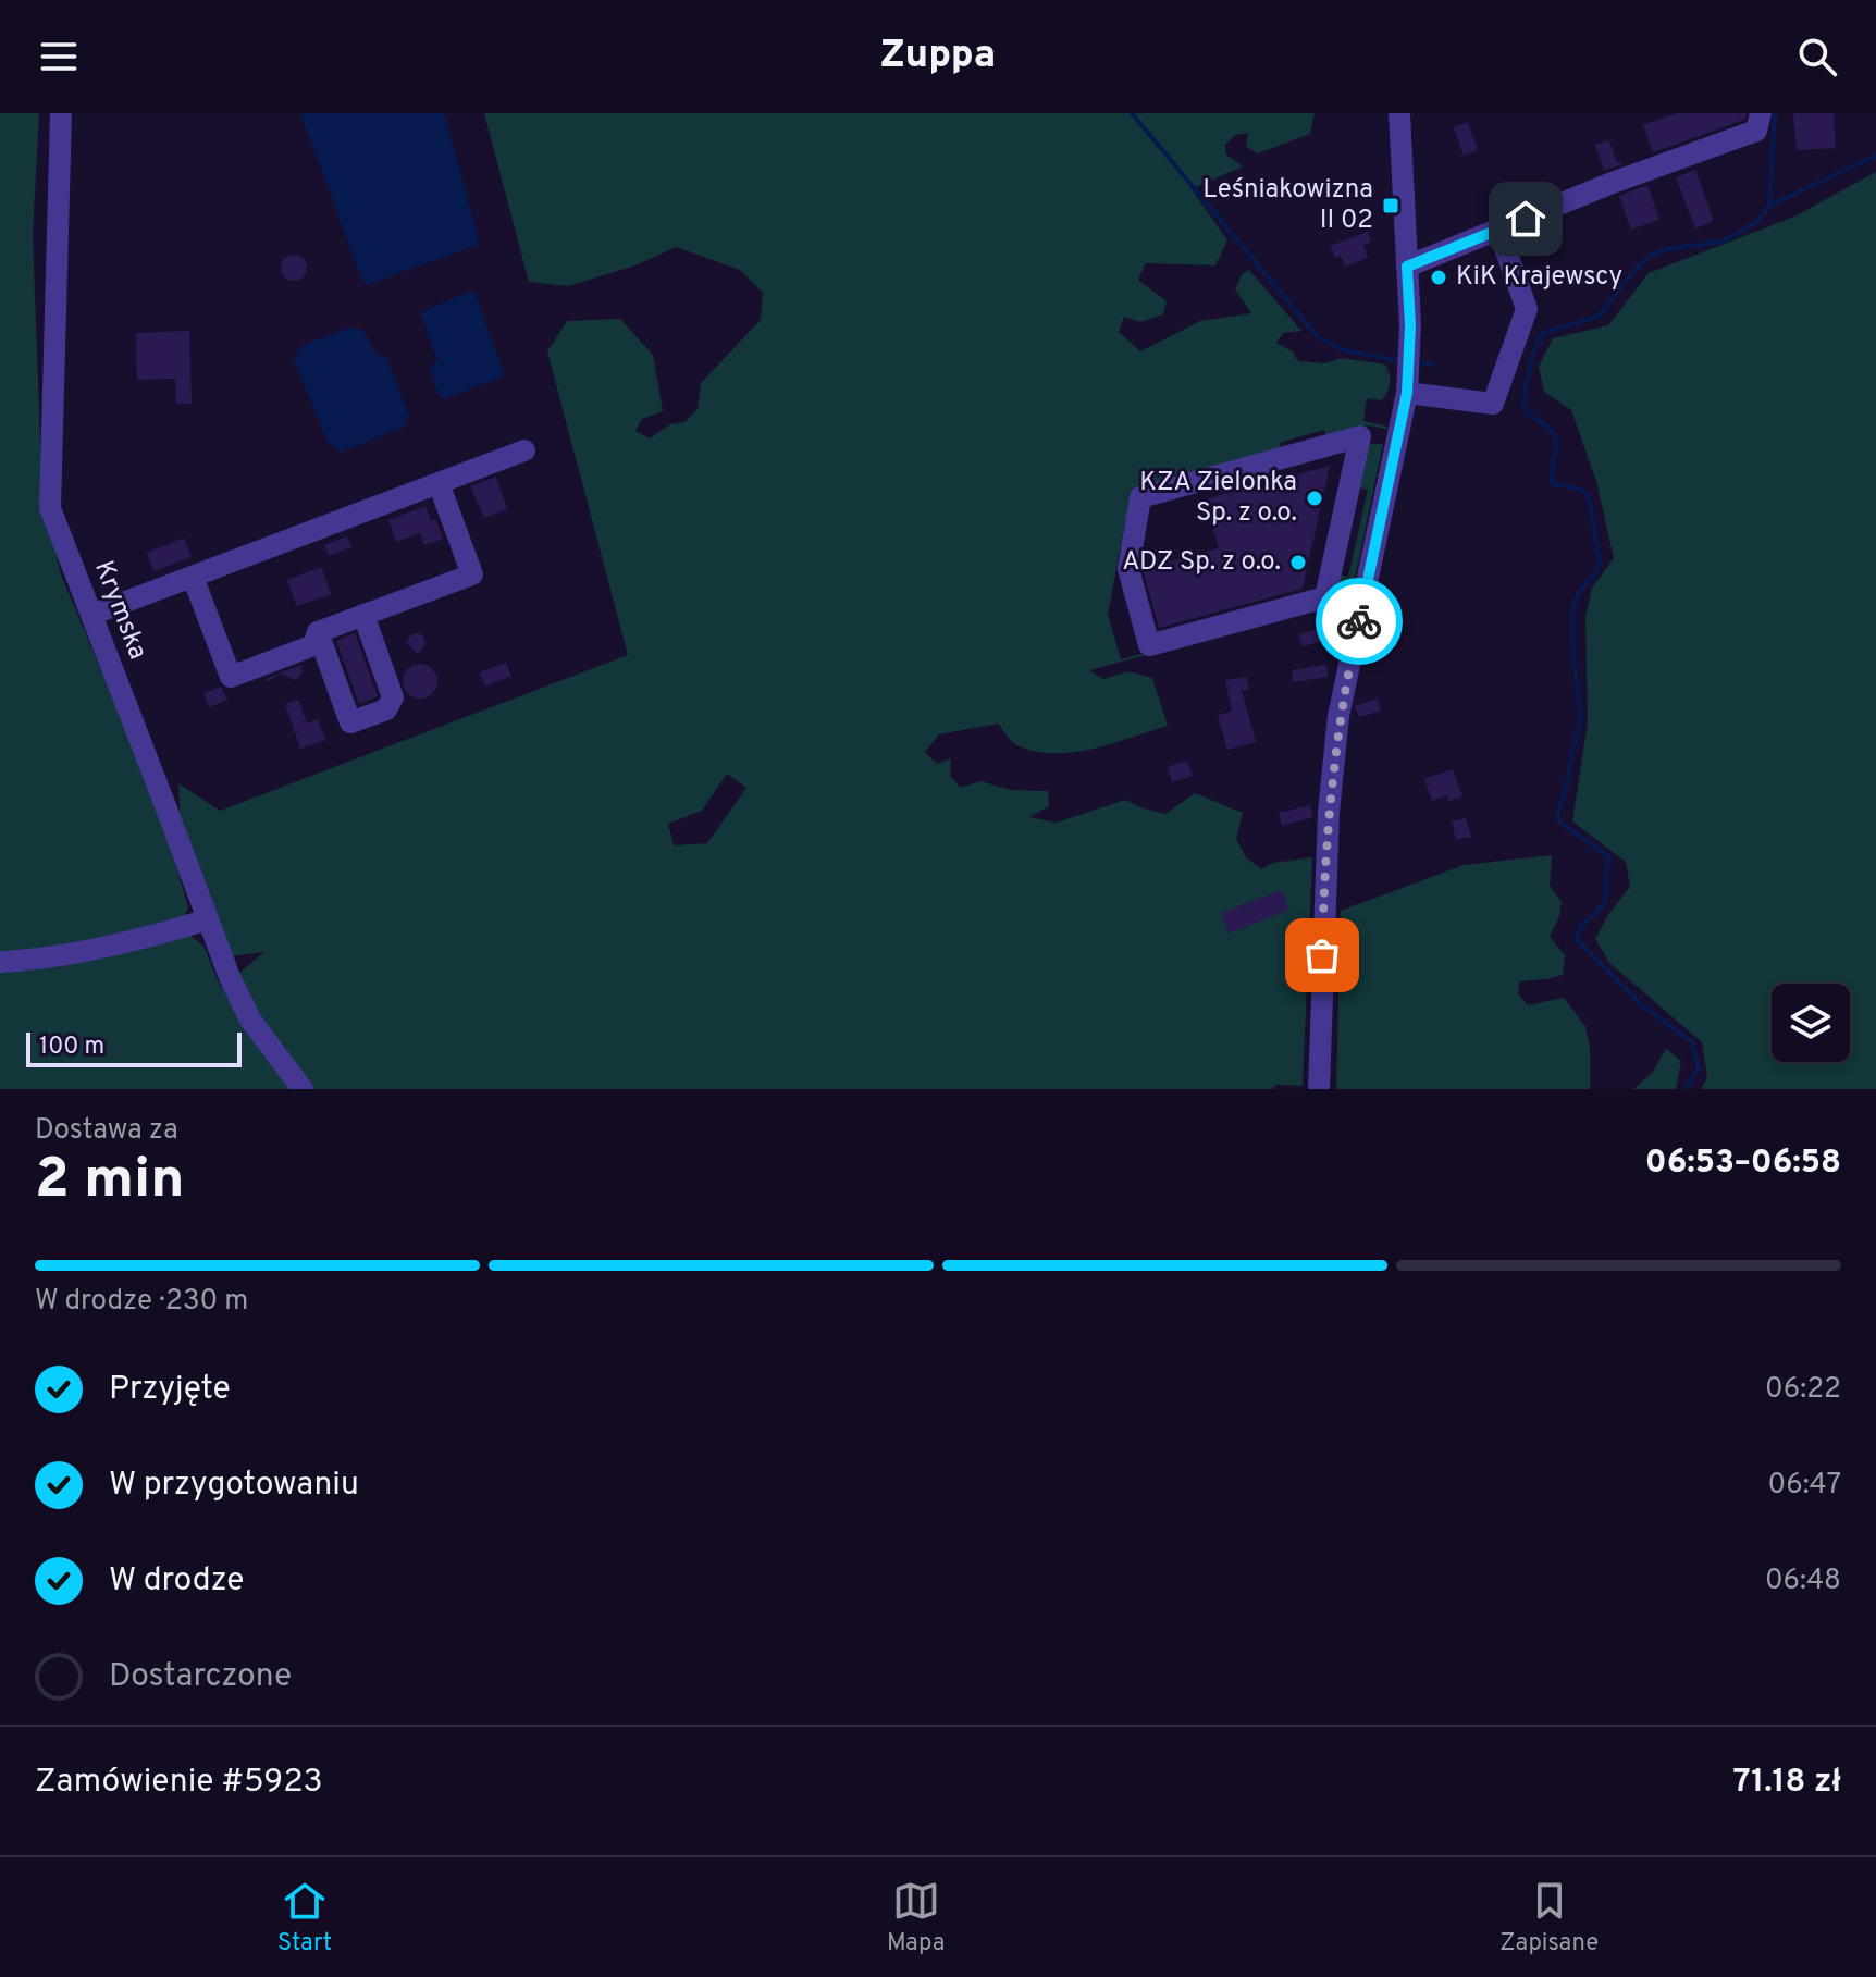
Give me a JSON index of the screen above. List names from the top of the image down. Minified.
{"streets":{"street":["Krymska"]},"places":{"transit":["Leśniakowizna II 02"],"other":["KiK Krajewscy","KZA Zielonka Sp. z o.o.","ADZ Sp. z o.o."]},"scale_bar":"100 m","page":{"header":"Zuppa","scale":"100 m","heading":["2 min","Dostawa za","06:53–06:58"],"panel":["Zamówienie #5923","71.18 zł"],"bar":"W drodze · 230 m","list":[["Przyjęte","06:22"],["W przygotowaniu","06:47"],["W drodze","06:48"],"Dostarczone"],"tabs":["Start","Mapa","Zapisane"]}}
